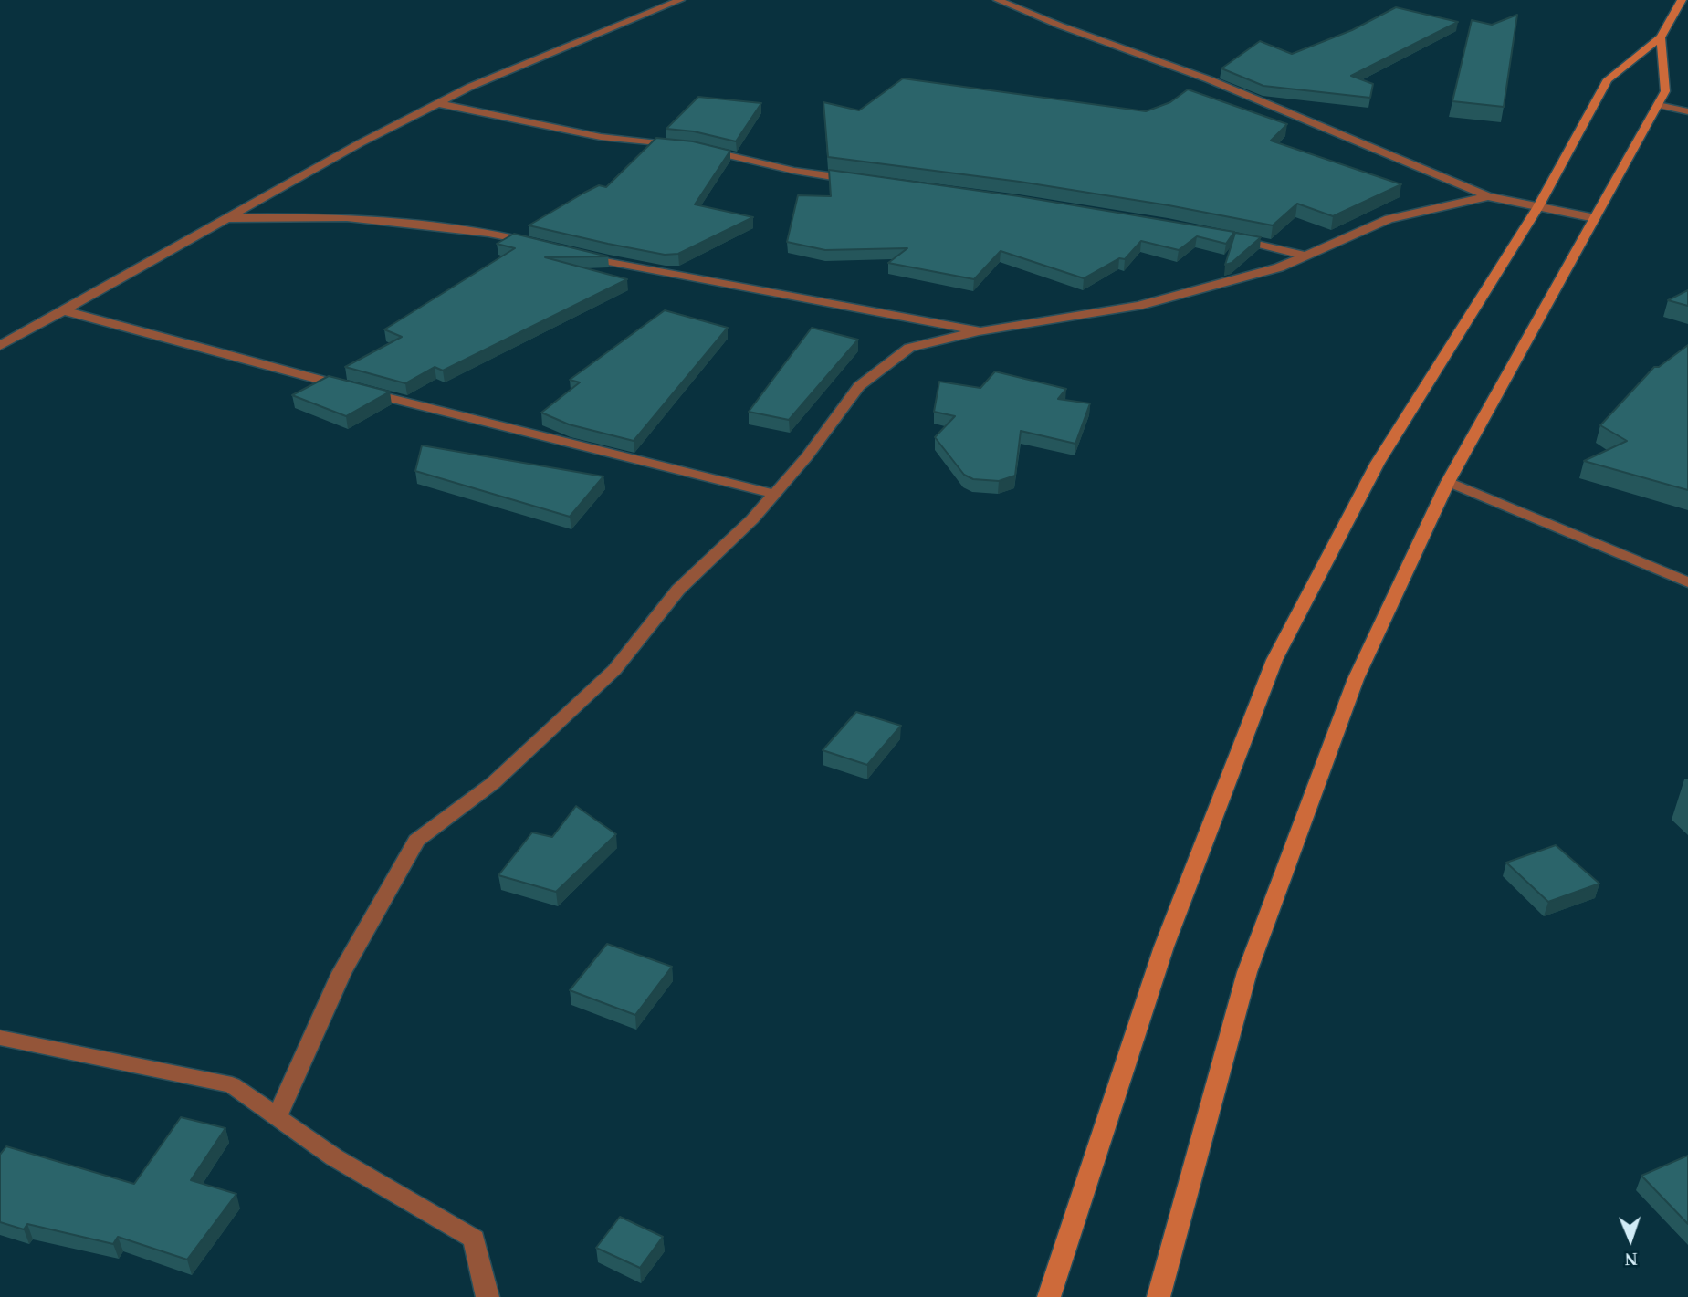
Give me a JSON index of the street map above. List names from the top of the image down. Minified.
{"north":"bottom"}
